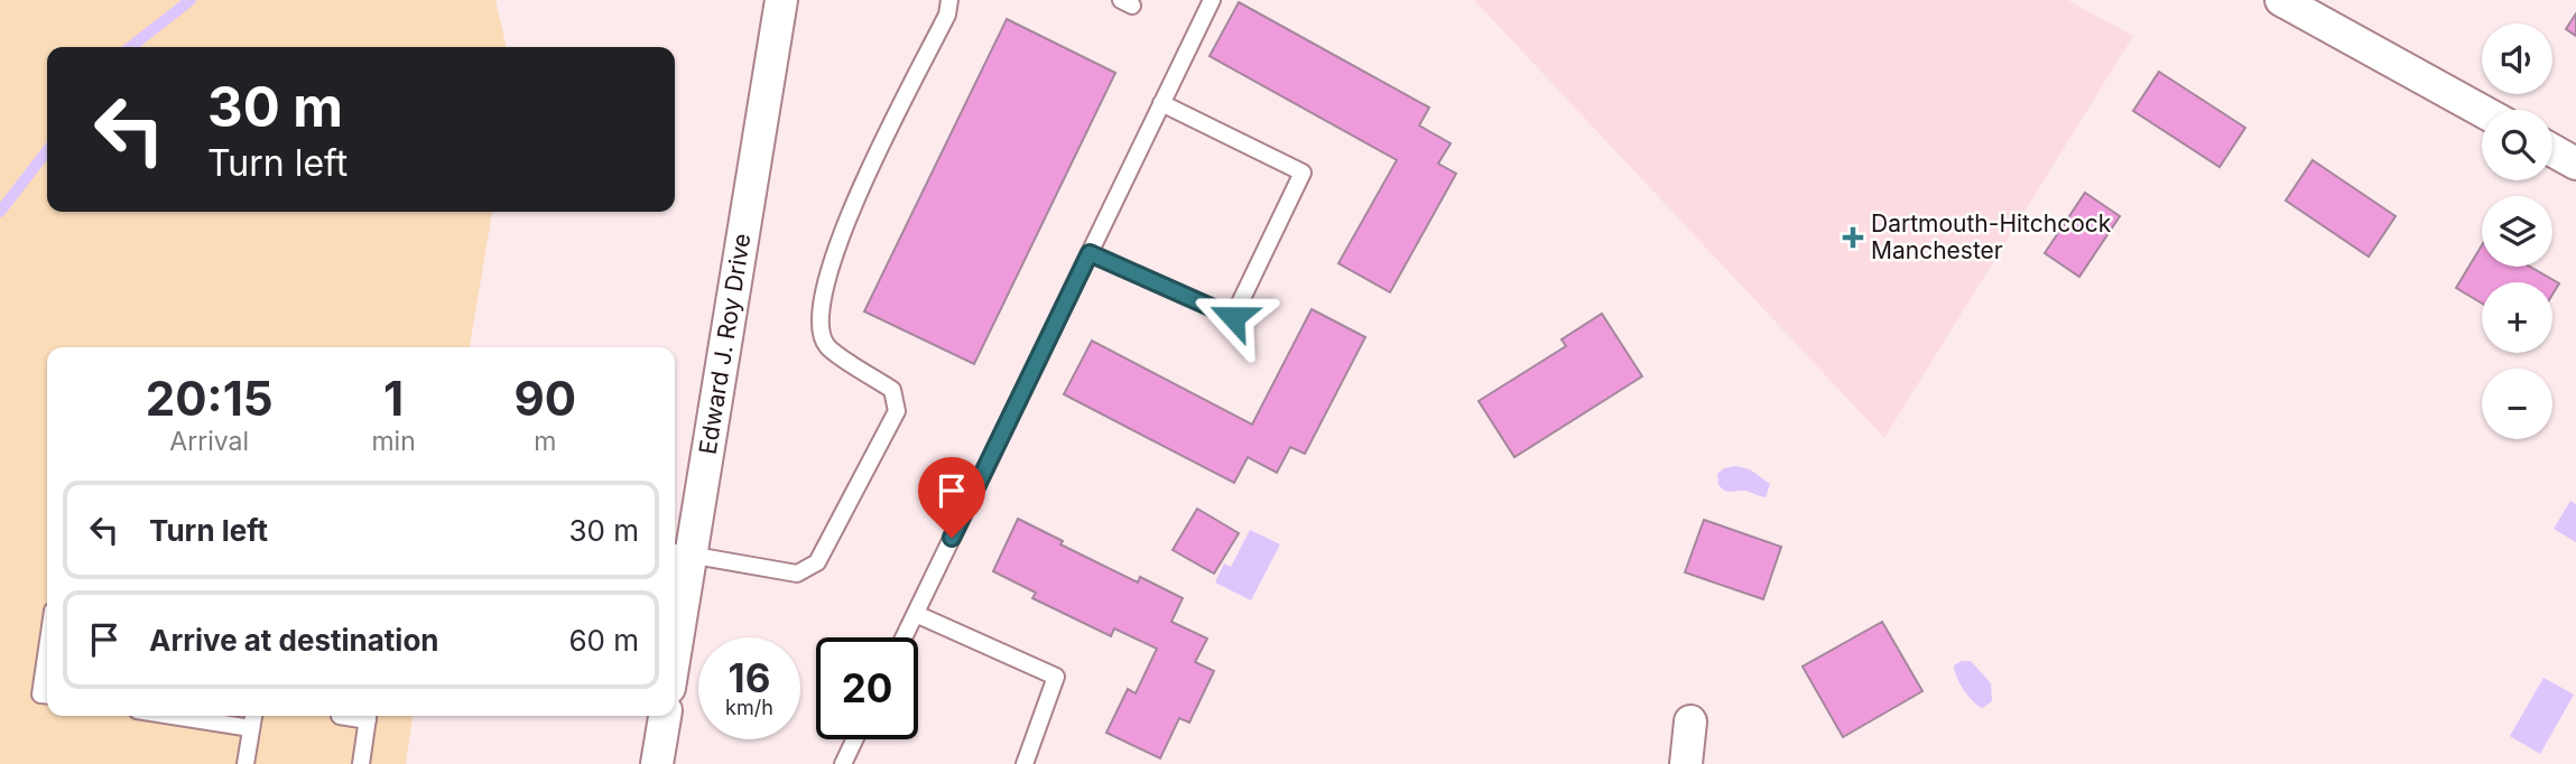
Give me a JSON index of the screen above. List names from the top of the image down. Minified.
{"streets":{"street":["Edward J. Roy Drive"]},"places":{"health":["Dartmouth-Hitchcock Manchester"]},"page":{"map_buttons":["+","−"],"turn":["30 m","Turn left"],"eta":["20:15","Arrival","1","min","90","m"],"list":[{"name":"Turn left","value":"30 m"},{"name":"Arrive at destination","value":"60 m"}],"speed":"16 km/h","limit":"20"}}
